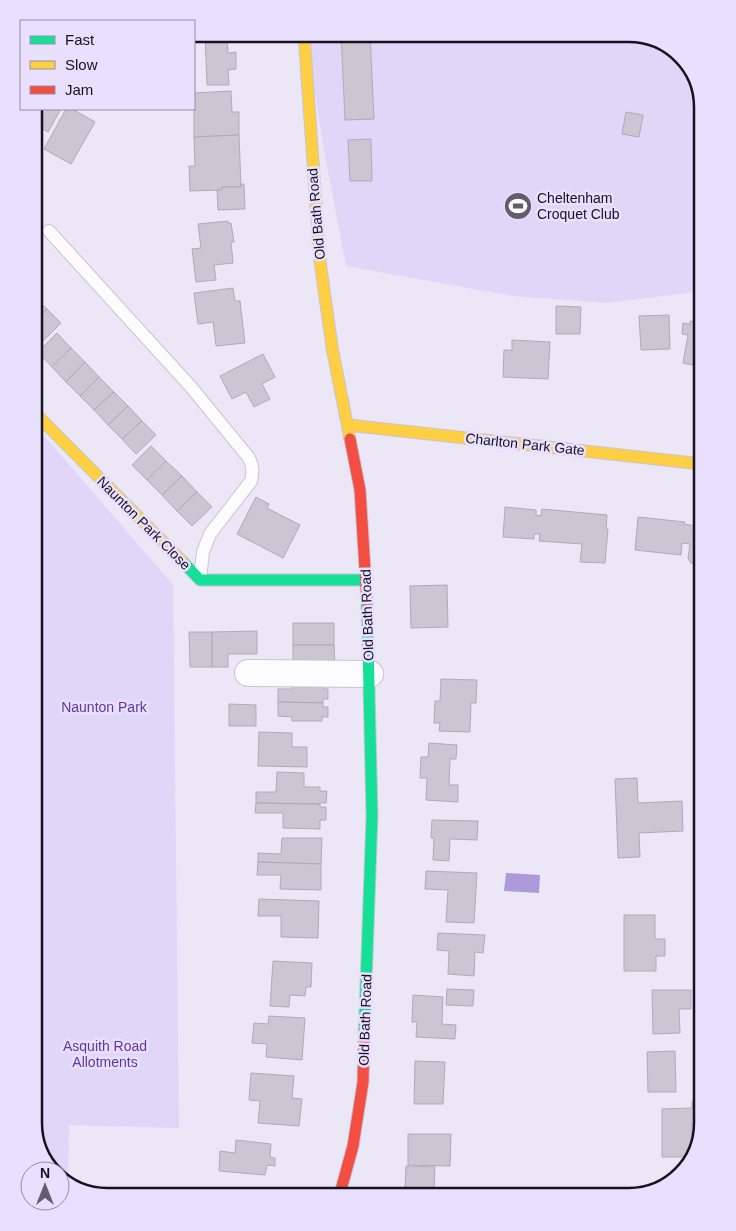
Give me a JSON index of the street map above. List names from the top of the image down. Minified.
{"streets":{"street":["Old Bath Road","Charlton Park Gate","Naunton Park Close"]},"crossings":[["Old Bath Road","Charlton Park Gate"],["Old Bath Road","Naunton Park Close"]],"parks":["Naunton Park","Asquith Road Allotments"],"places":{"sports":["Cheltenham Croquet Club"]},"legend":["Fast","Slow","Jam"],"north":"top"}
